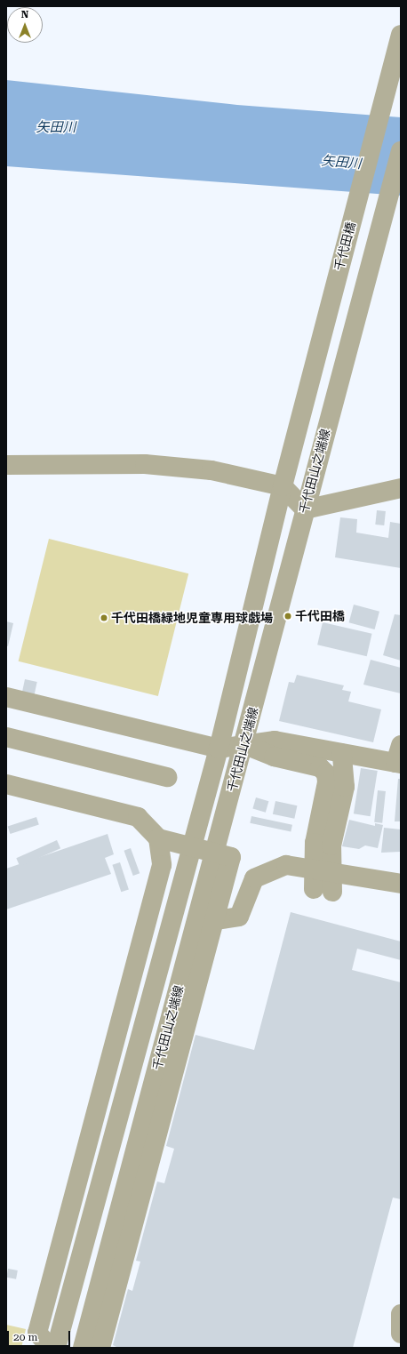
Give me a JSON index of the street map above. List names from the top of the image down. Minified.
{"streets":{"street":["千代田橋","千代田山之端線"]},"crossings":[["千代田橋","千代田山之端線"]],"water":["矢田川"],"places":["千代田橋","千代田橋緑地児童専用球戯場"],"scale_bar":"20 m","north":"top"}
